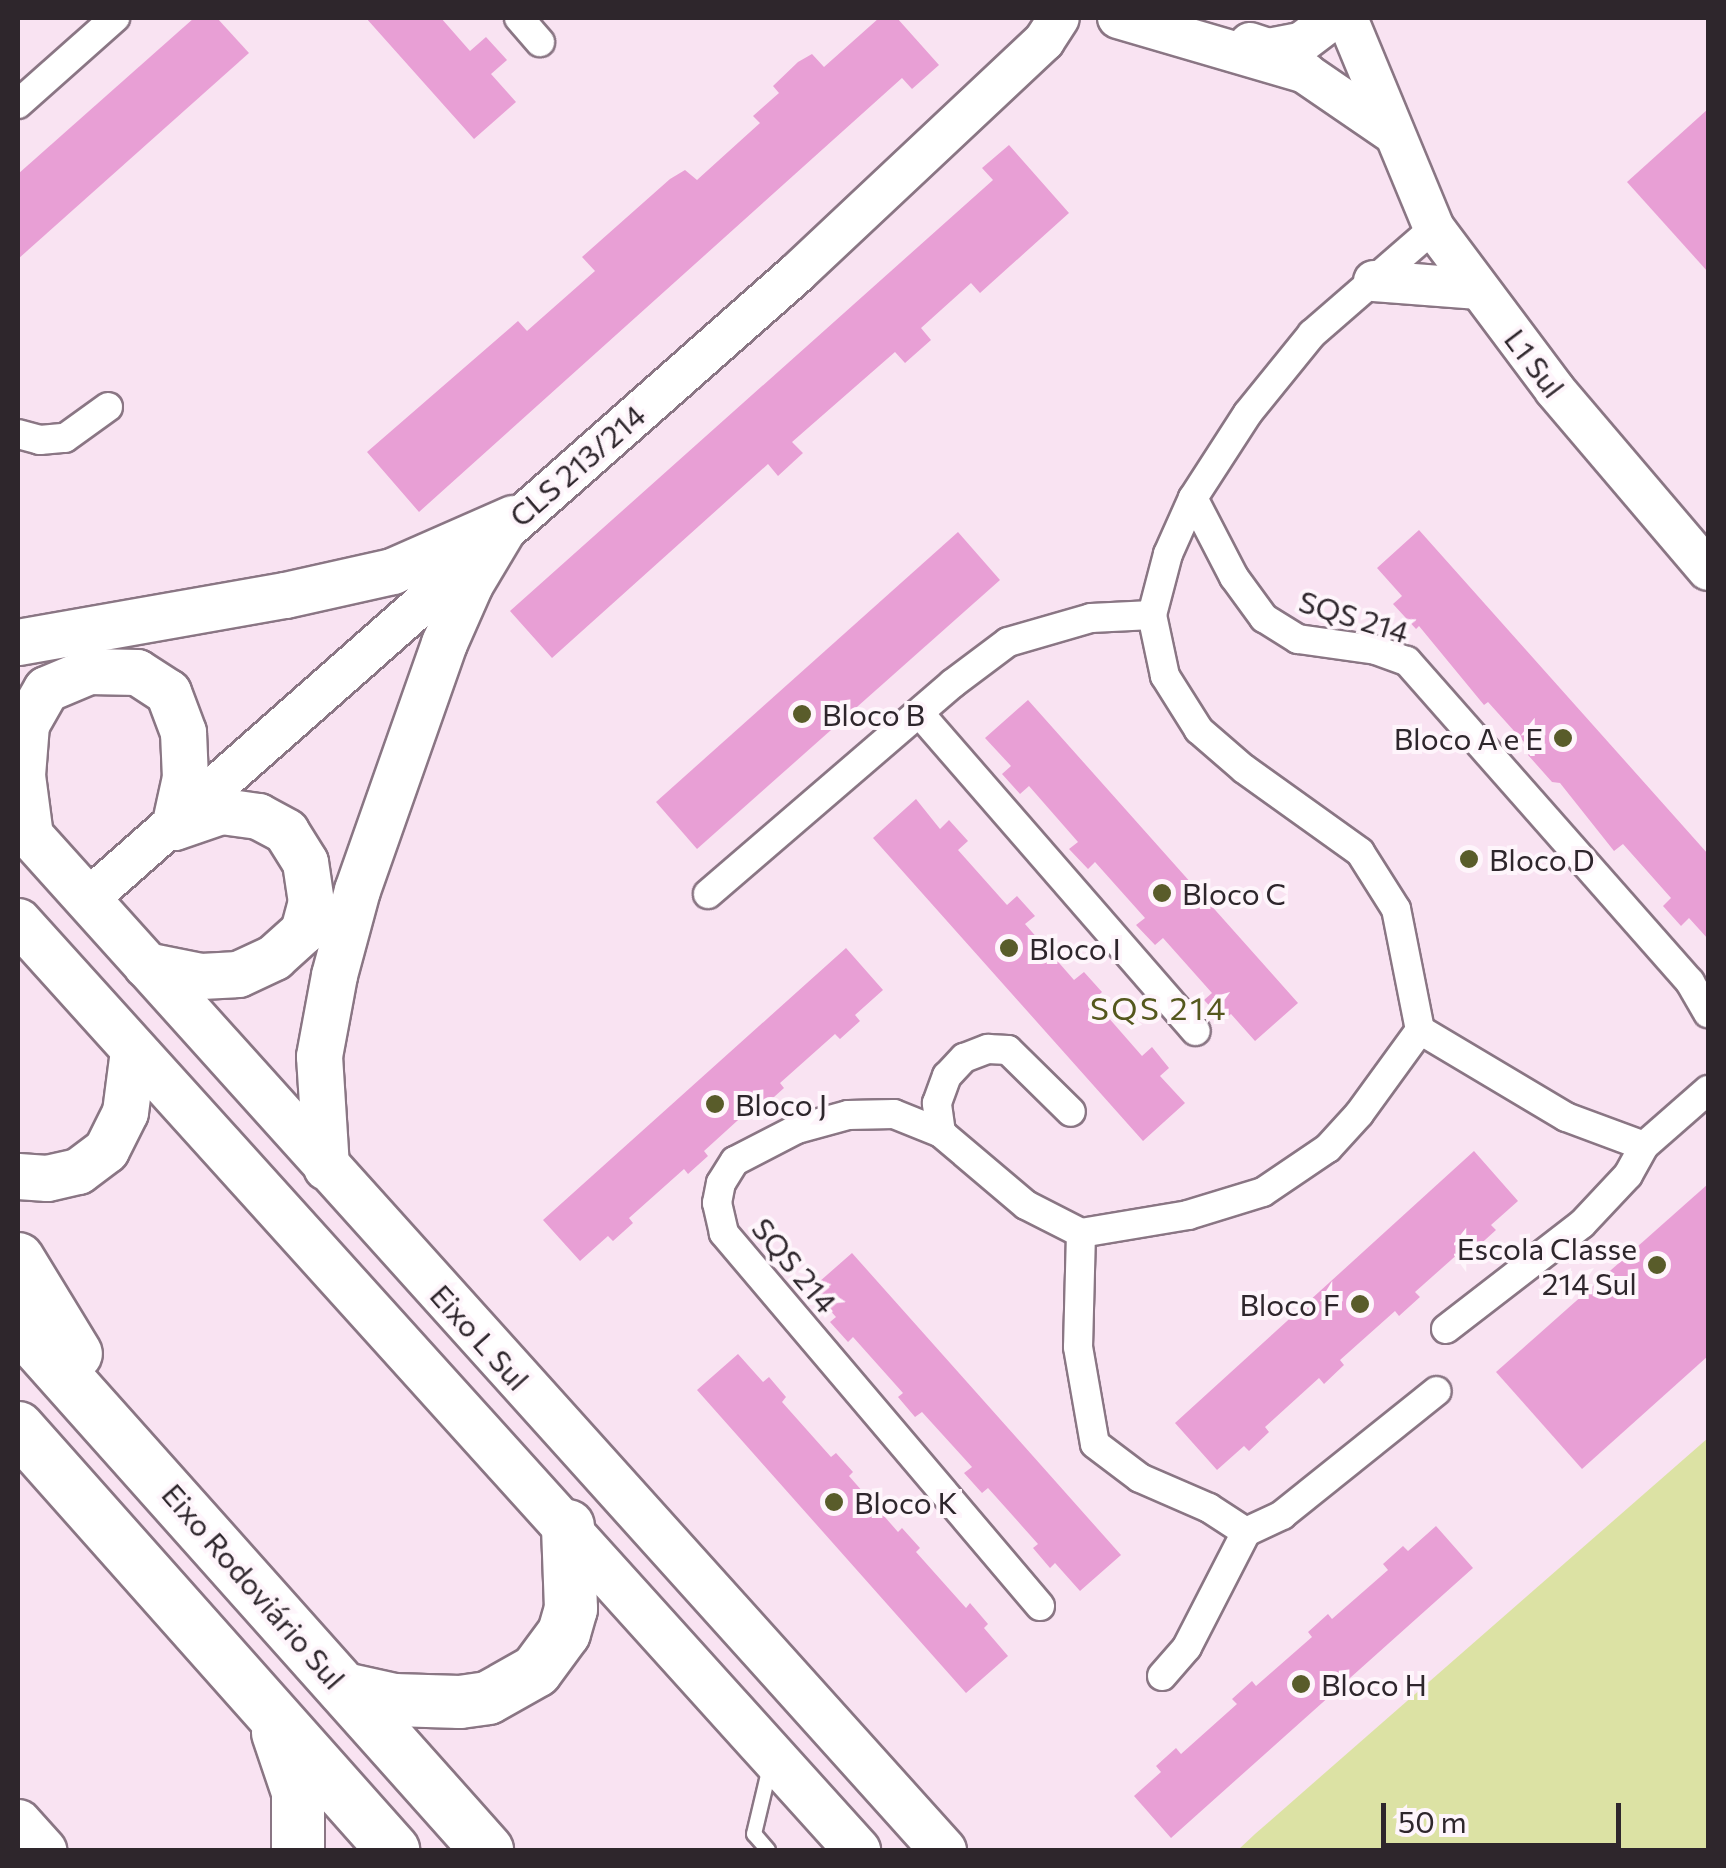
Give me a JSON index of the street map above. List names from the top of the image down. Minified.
{"streets":{"highway":["Eixo Rodoviário Sul"],"main road":["Eixo L Sul"],"street":["L1 Sul","CLS 213/214","SQS 214"]},"districts":["SQS 214"],"places":["Bloco B","Bloco A e E","Bloco D","Bloco C","Bloco I","Bloco J","Escola Classe 214 Sul","Bloco F","Bloco K","Bloco H"],"scale_bar":"50 m"}
